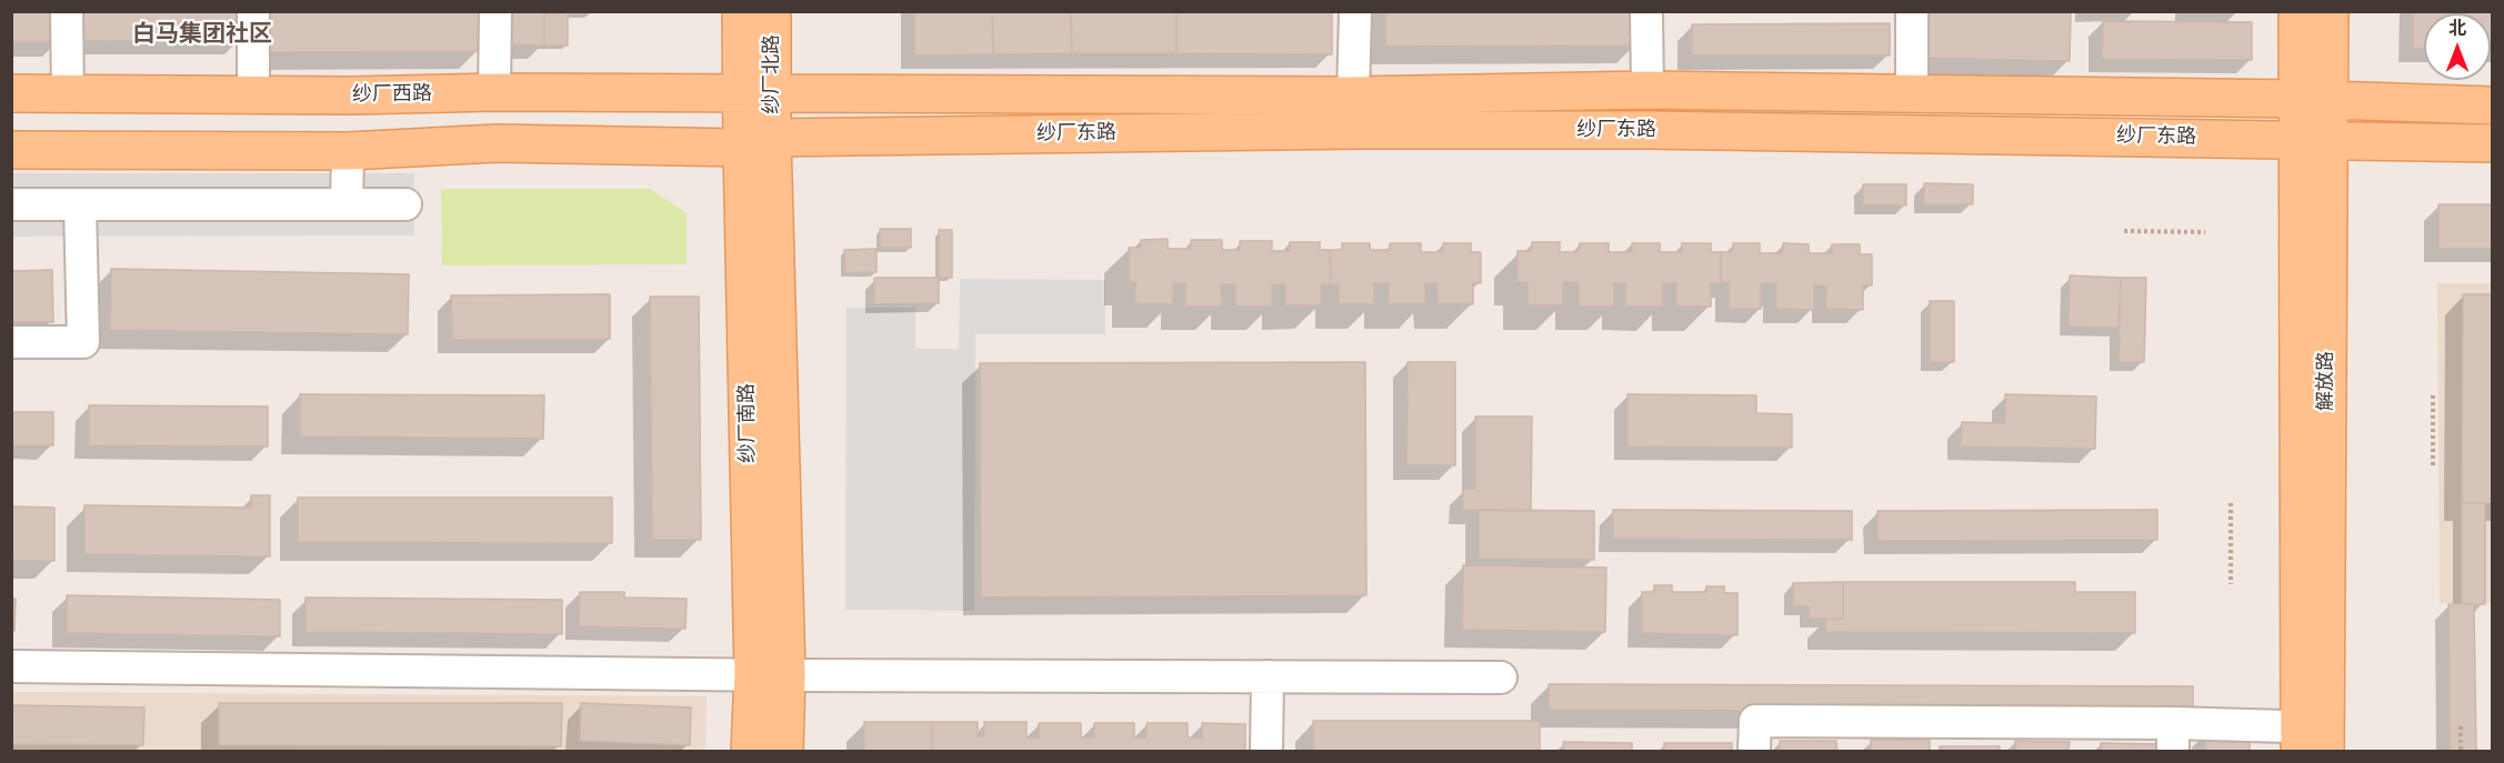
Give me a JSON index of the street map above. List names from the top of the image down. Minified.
{"streets":{"main road":["纱厂北路","纱厂西路","纱厂东路","解放路","纱厂南路"]},"crossings":[["纱厂北路","纱厂西路"],["纱厂北路","纱厂东路"],["纱厂北路","纱厂南路"],["纱厂西路","纱厂东路"],["纱厂西路","纱厂南路"],["纱厂东路","解放路"],["纱厂东路","纱厂南路"]],"districts":["白马集团社区"],"north":"top"}
